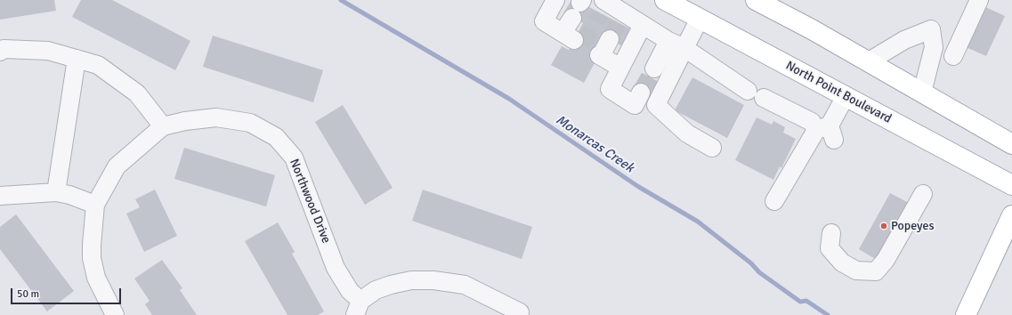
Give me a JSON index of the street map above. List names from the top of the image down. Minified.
{"streets":{"main road":["North Point Boulevard"],"street":["Northwood Drive"]},"water":["Monarcas Creek"],"places":["Popeyes"],"scale_bar":"50 m"}
